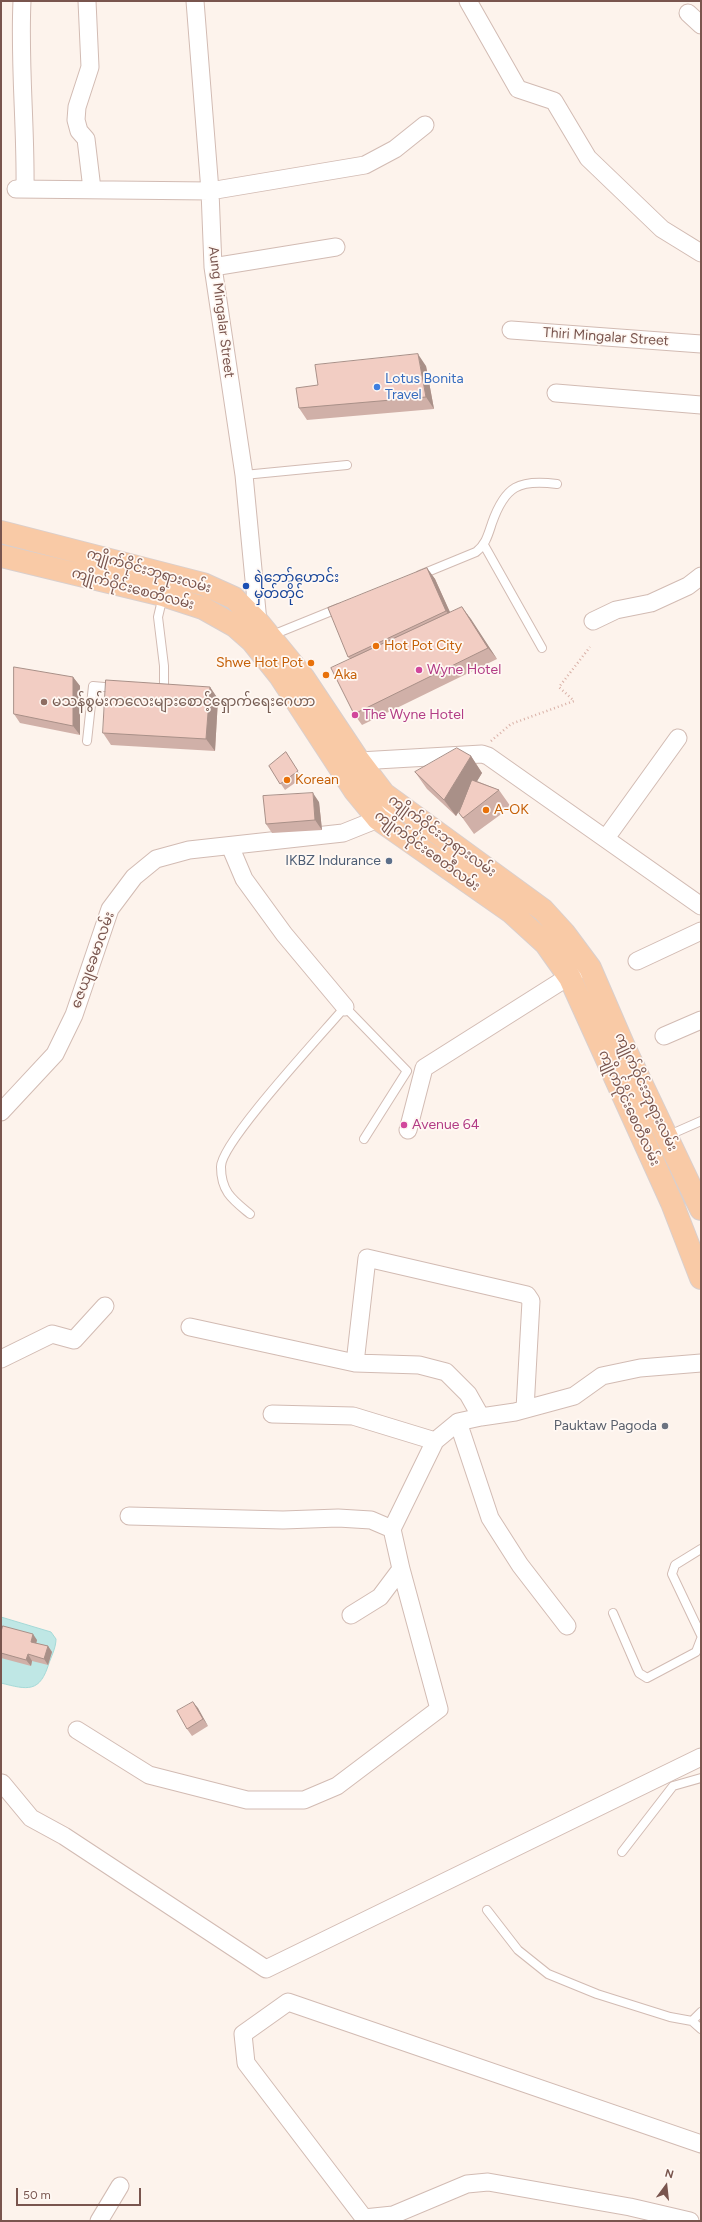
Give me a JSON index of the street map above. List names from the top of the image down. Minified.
{"streets":{"main road":["ကျိုက်ဝိုင်းဘုရားလမ်း","ကျိုက်ဝိုင်းစေတီလမ်း"],"street":["Aung Mingalar Street","Thiri Mingalar Street","ဇေယျခေမာလမ်း"]},"crossings":[["Aung Mingalar Street","ကျိုက်ဝိုင်းဘုရားလမ်း"],["Aung Mingalar Street","ကျိုက်ဝိုင်းစေတီလမ်း"],["ကျိုက်ဝိုင်းဘုရားလမ်း","ကျိုက်ဝိုင်းစေတီလမ်း"],["ကျိုက်ဝိုင်းစေတီလမ်း","ဇေယျခေမာလမ်း"]],"places":["Lotus Bonita Travel","ရဲဘော်ဟောင်း မှတ်တိုင်","Hot Pot City","Shwe Hot Pot","Wyne Hotel","Aka","မသန်စွမ်းကလေးများစောင့်ရှောက်ရေးဂေဟာ","The Wyne Hotel","Korean","A-OK","IKBZ Indurance","Avenue 64","Pauktaw Pagoda"],"scale_bar":"50 m","north":"top"}
